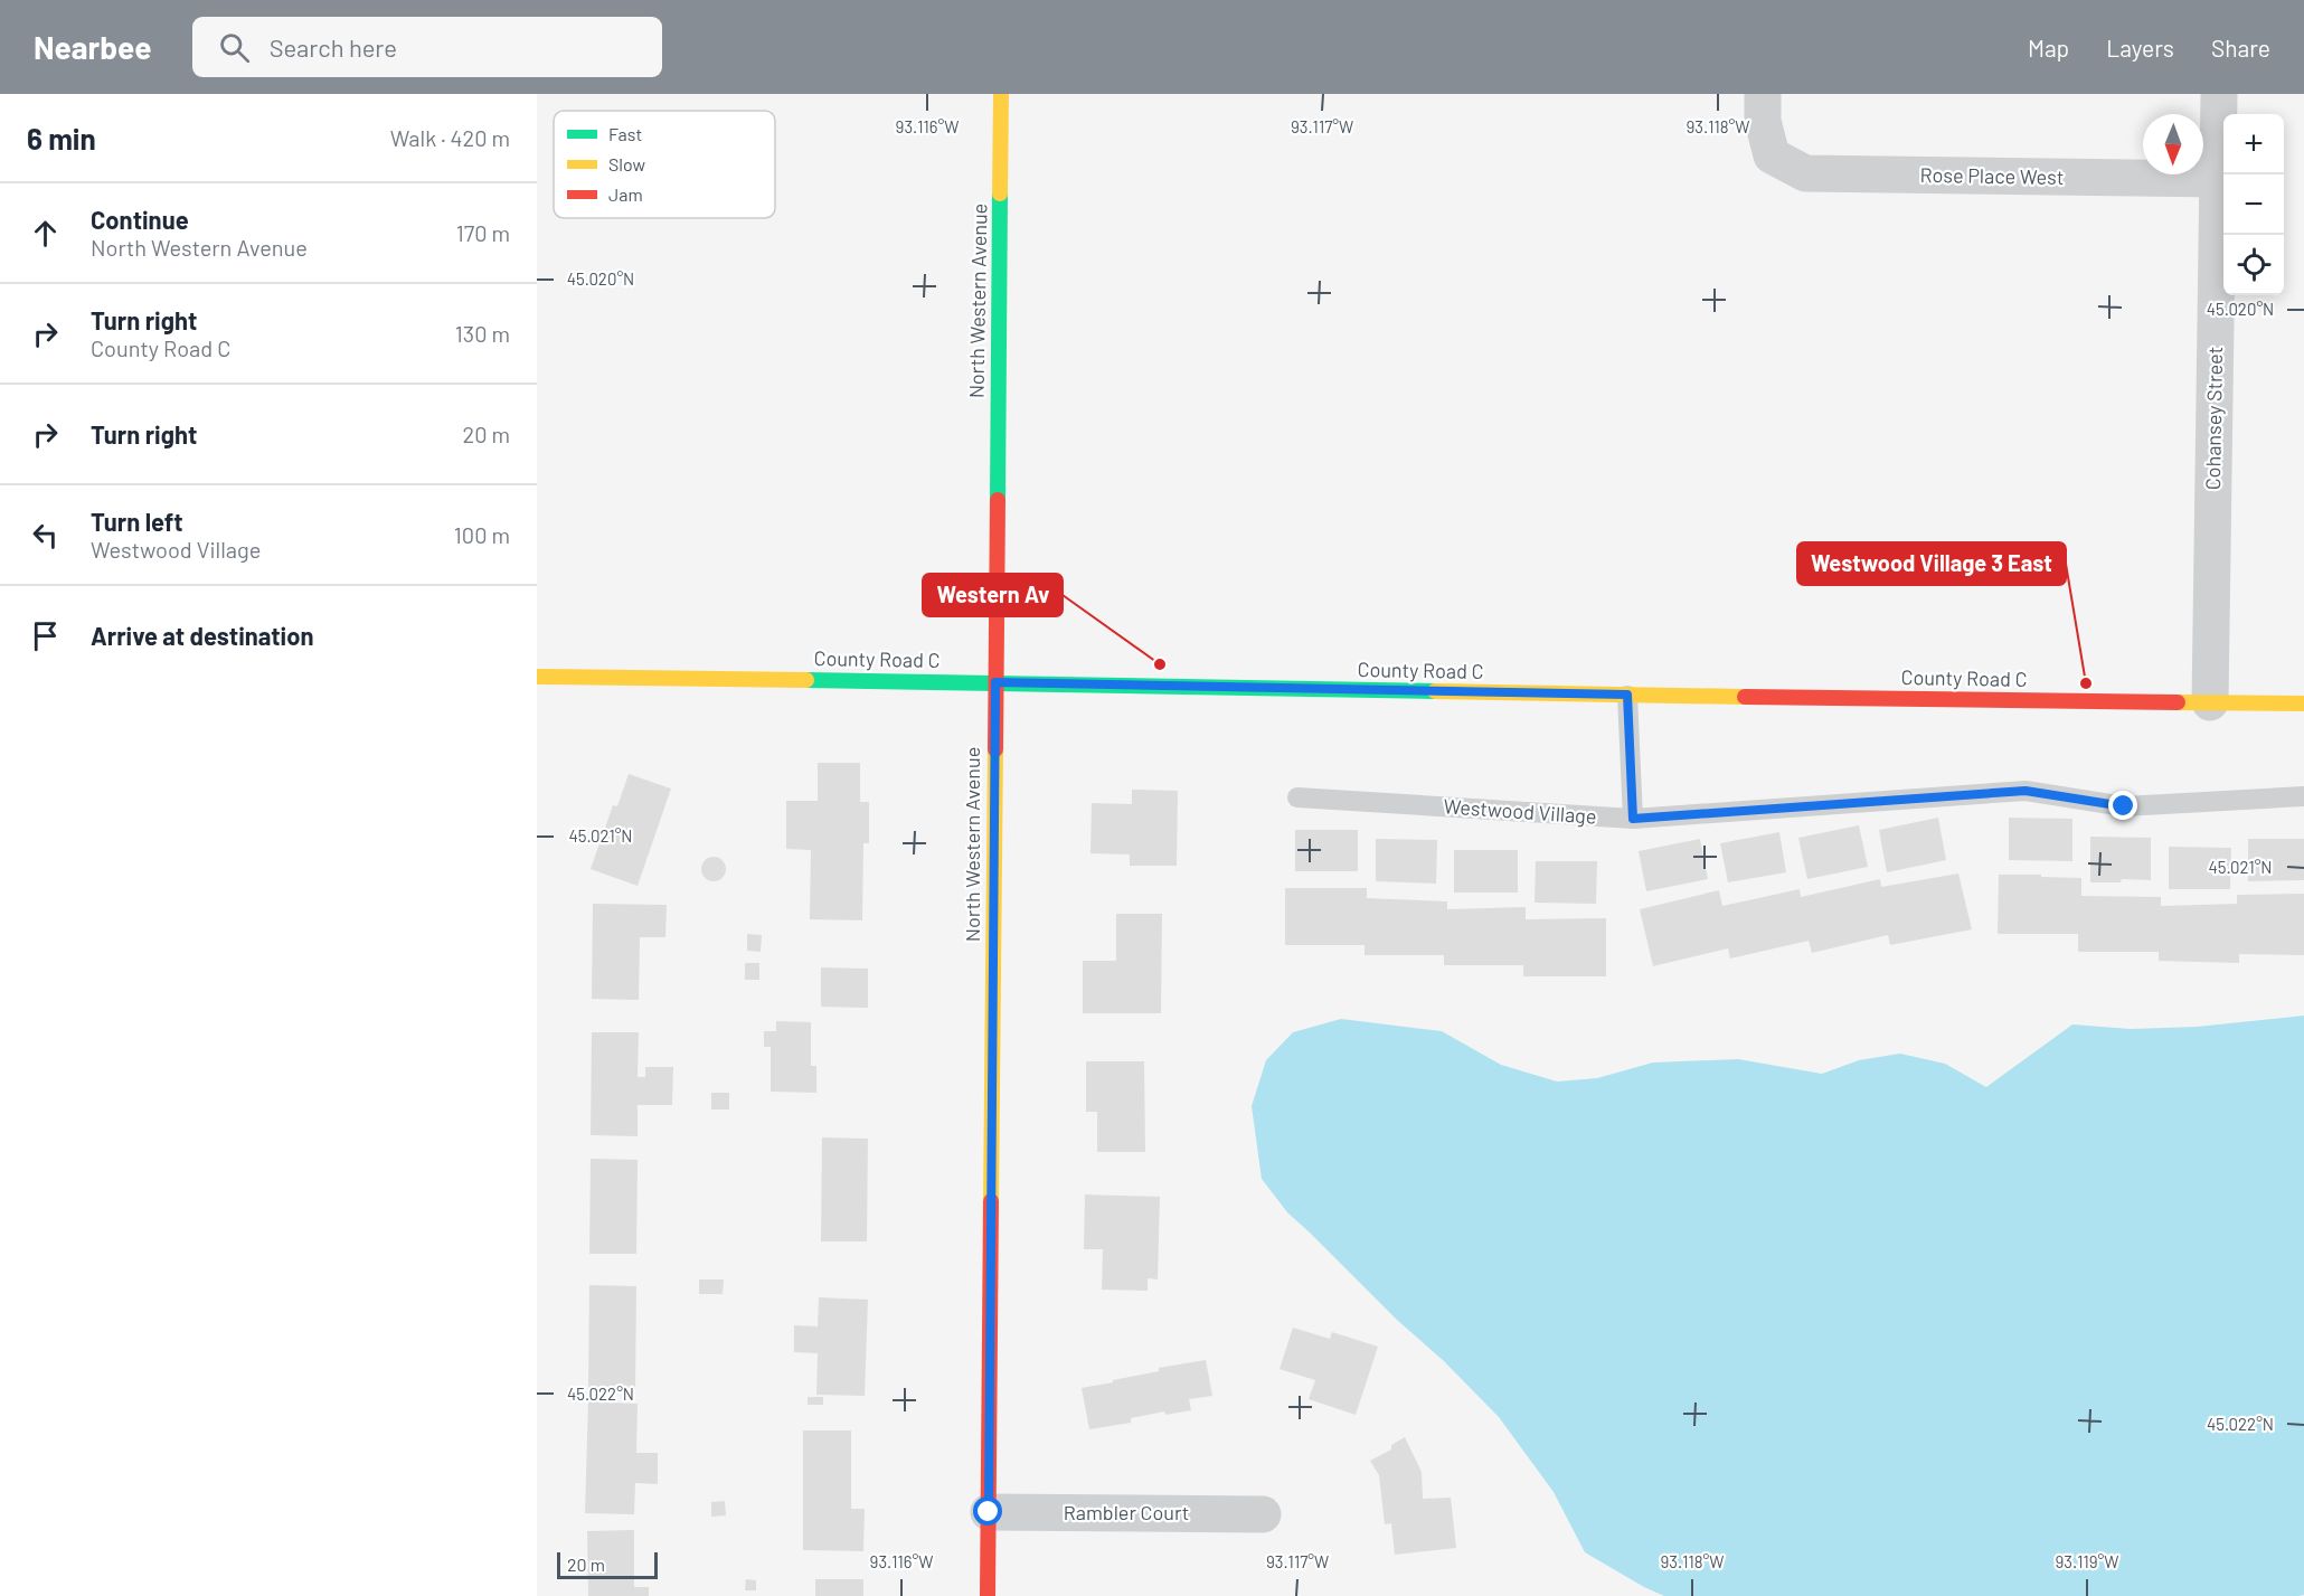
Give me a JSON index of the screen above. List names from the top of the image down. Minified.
{"streets":{"main road":["North Western Avenue","County Road C"],"street":["Rose Place West","Cohansey Street","Rambler Court"],"lane":["Westwood Village"]},"crossings":[["Rose Place West","Cohansey Street"],["North Western Avenue","County Road C"],["North Western Avenue","Rambler Court"],["Cohansey Street","County Road C"]],"places":["Western Av","Westwood Village 3 East"],"legend":["Fast","Slow","Jam"],"scale_bar":"20 m","north":"bottom","page":{"header":"Nearbee","search":"Search here","nav":["Map","Layers","Share"],"heading":["6 min","Walk · 420 m"],"map_buttons":["+","−"],"list":[["Continue","North Western Avenue","170 m"],["Turn right","County Road C","130 m"],["Turn right","20 m"],["Turn left","Westwood Village","100 m"],"Arrive at destination"],"scale":"20 m"},"coordinates":["93.116°W","93.117°W","93.118°W","45.020°N","45.021°N","45.022°N","93.119°W"]}
